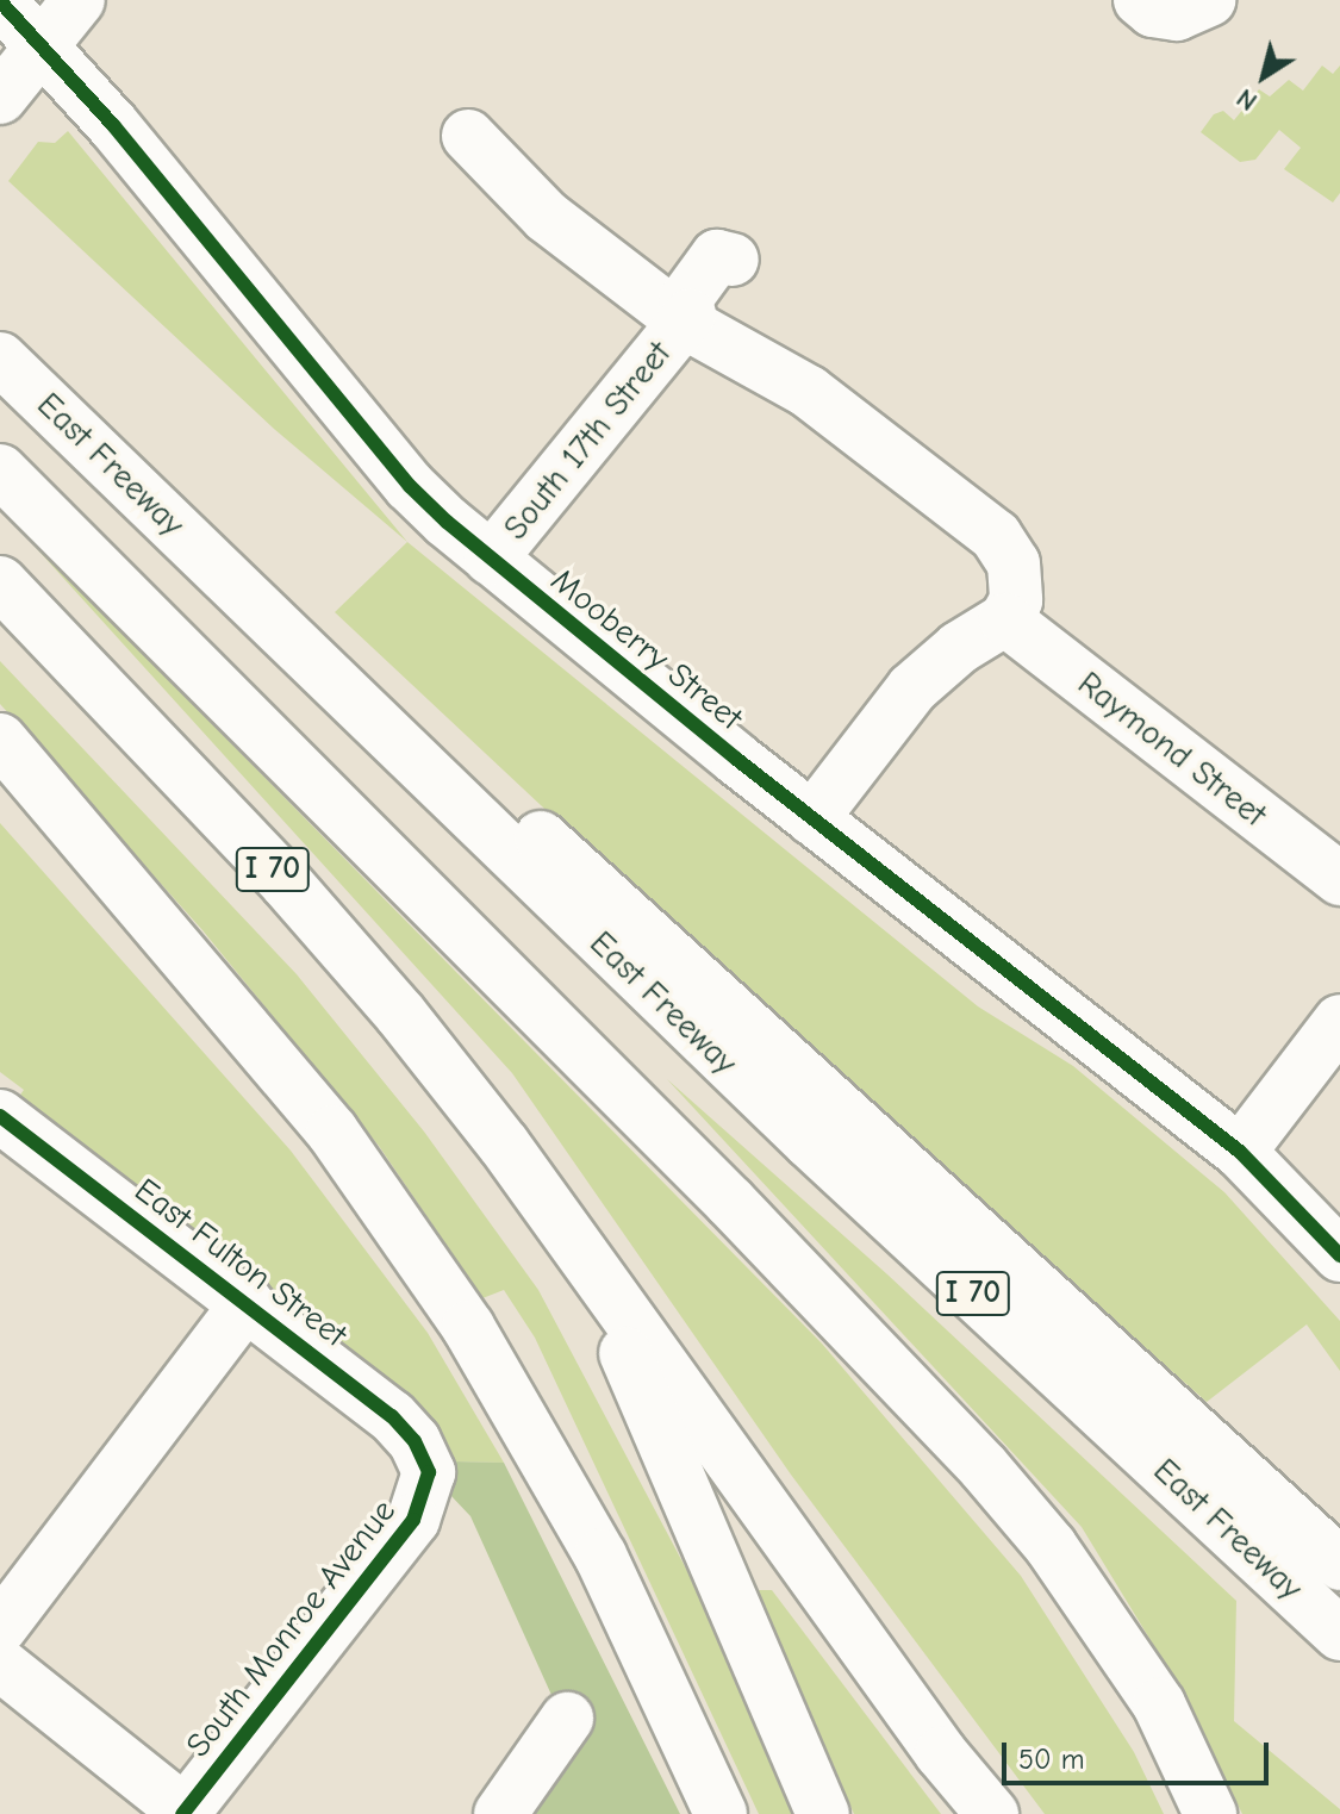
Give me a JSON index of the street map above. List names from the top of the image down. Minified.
{"streets":{"main road":["South 17th Street","East Freeway","Mooberry Street","Raymond Street","I 70","East Fulton Street","South Monroe Avenue"]},"crossings":[["South 17th Street","Mooberry Street"],["East Fulton Street","South Monroe Avenue"]],"scale_bar":"50 m","north":"bottom left"}
